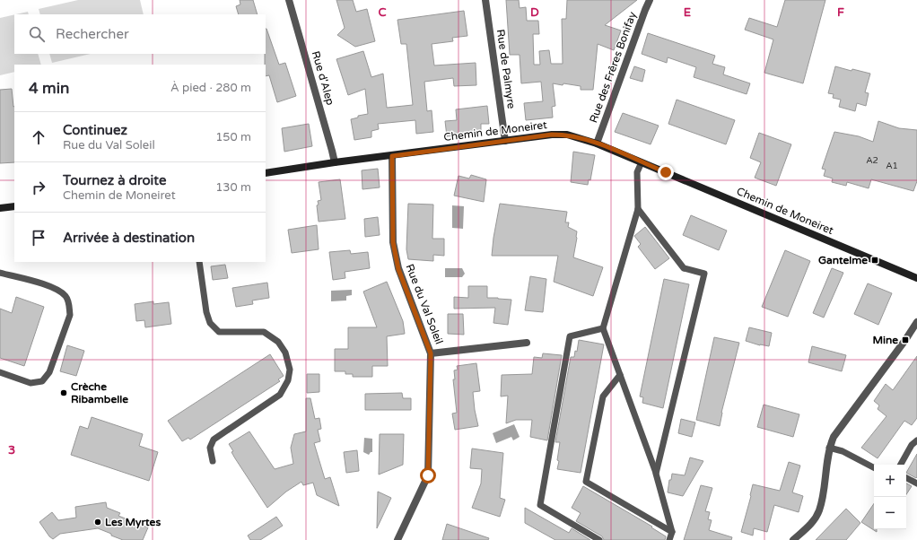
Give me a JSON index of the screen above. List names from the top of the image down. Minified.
{"streets":{"main road":["Chemin de Moneiret"],"street":["Rue des Frêres Bonifay","Rue de Palmyre","Rue d'Alep","Rue du Val Soleil"]},"crossings":[["Rue des Frêres Bonifay","Chemin de Moneiret"],["Rue de Palmyre","Chemin de Moneiret"],["Rue d'Alep","Chemin de Moneiret"],["Chemin de Moneiret","Rue du Val Soleil"]],"places":{"transit":["Gantelme","Mine"],"other":["Crèche Ribambelle","Les Myrtes"]},"house_numbers":["A2","A1"],"page":{"search":"Rechercher","heading":["4 min","À pied · 280 m"],"list":[["Continuez","Rue du Val Soleil","150 m"],["Tournez à droite","Chemin de Moneiret","130 m"],"Arrivée à destination"],"map_buttons":["+","−"]},"grid":{"columns":["C","D","E","F"],"rows":["3"]}}
